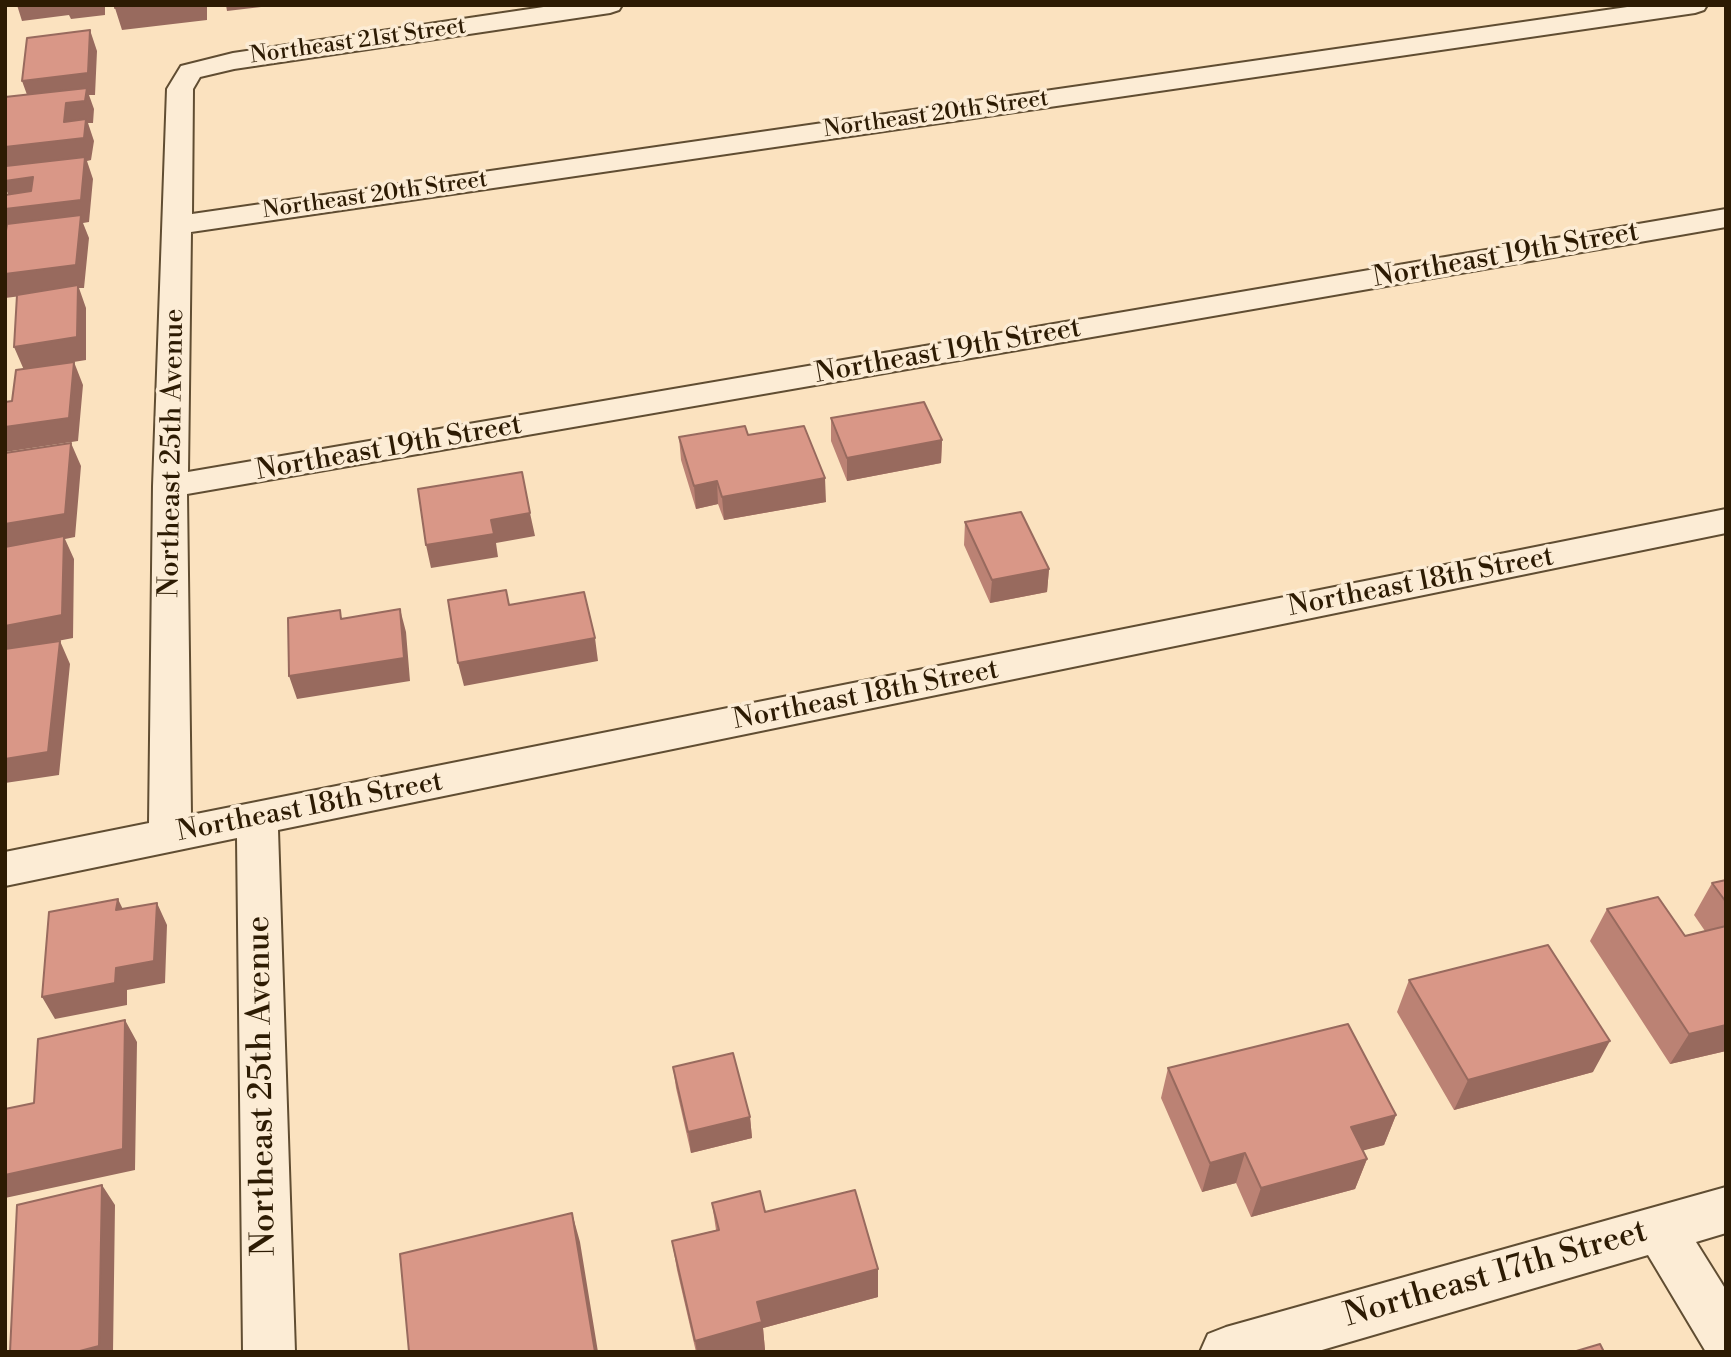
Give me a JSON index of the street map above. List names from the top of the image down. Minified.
{"streets":{"street":["Northeast 21st Street","Northeast 20th Street","Northeast 19th Street","Northeast 25th Avenue","Northeast 18th Street","Northeast 17th Street"]},"crossings":[["Northeast 21st Street","Northeast 25th Avenue"],["Northeast 20th Street","Northeast 25th Avenue"],["Northeast 19th Street","Northeast 25th Avenue"],["Northeast 25th Avenue","Northeast 18th Street"]]}
